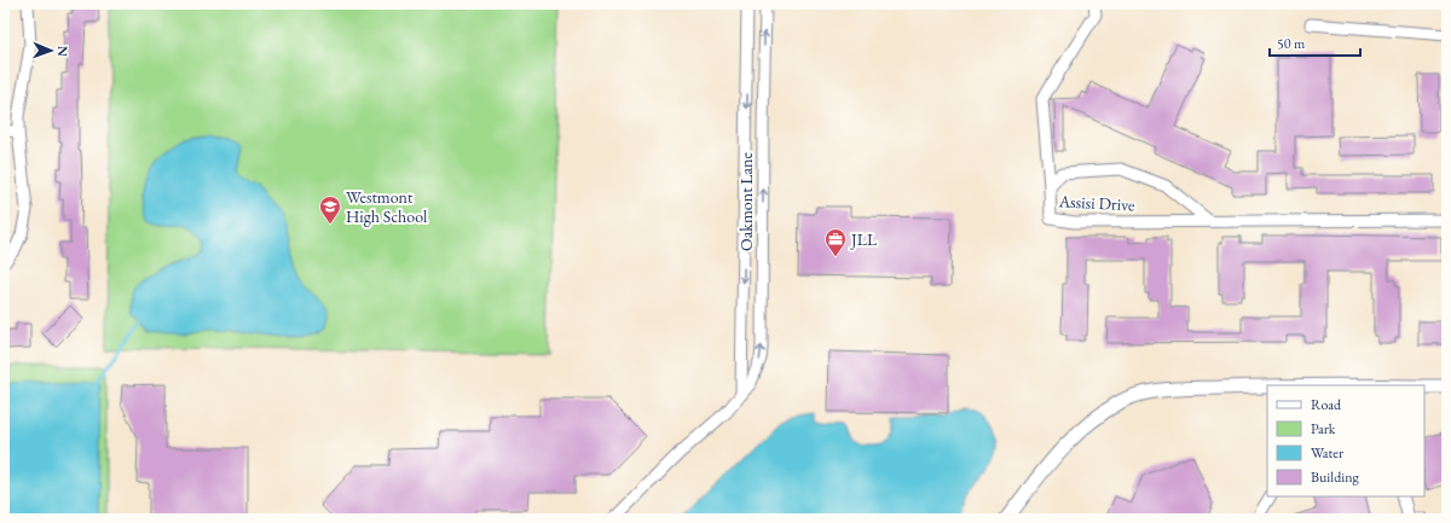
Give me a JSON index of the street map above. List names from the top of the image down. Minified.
{"streets":{"street":["Oakmont Lane","Assisi Drive"]},"places":{"school or university":["Westmont High School"],"office":["JLL"]},"legend":["Road","Park","Water","Building"],"scale_bar":"50 m","north":"right"}
